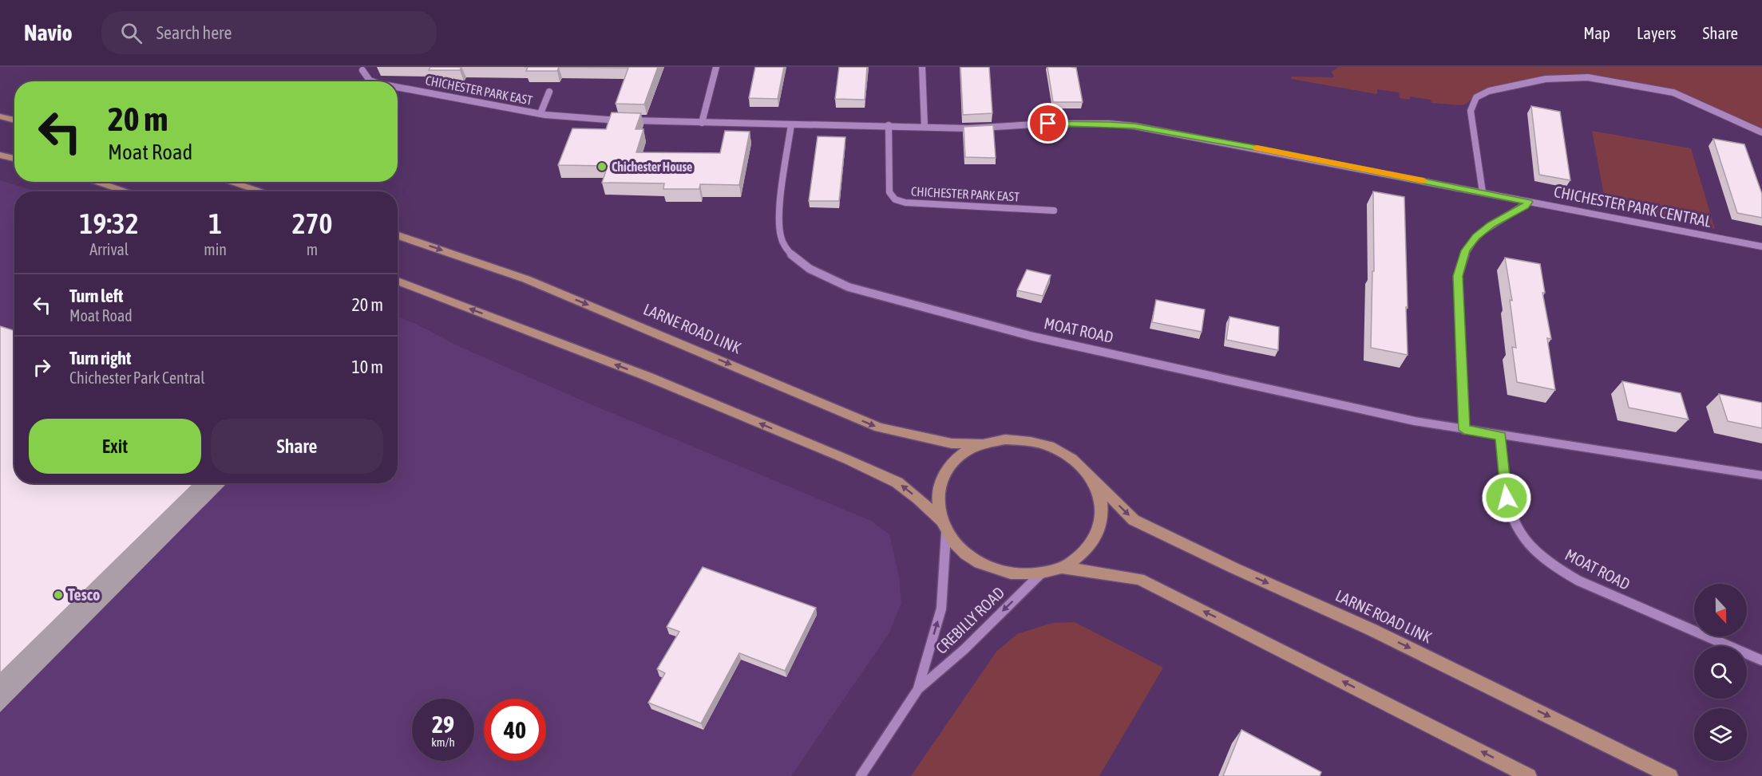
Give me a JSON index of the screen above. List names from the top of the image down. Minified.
{"streets":{"main road":["LARNE ROAD LINK"],"street":["CHICHESTER PARK EAST","CHICHESTER PARK CENTRAL","MOAT ROAD","CREBILLY ROAD"]},"crossings":[["CHICHESTER PARK EAST","CHICHESTER PARK CENTRAL"],["CHICHESTER PARK EAST","MOAT ROAD"],["LARNE ROAD LINK","CREBILLY ROAD"]],"places":["Chichester House","Tesco"],"north":"bottom","page":{"header":"Navio","search":"Search here","nav":["Map","Layers","Share"],"turn":["20 m","Moat Road"],"eta":["19:32","Arrival","1","min","270","m"],"list":[{"name":"Turn left","note":"Moat Road","value":"20 m"},{"name":"Turn right","note":"Chichester Park Central","value":"10 m"}],"buttons":["Exit","Share"],"speed":"29 km/h","limit":"40"}}
